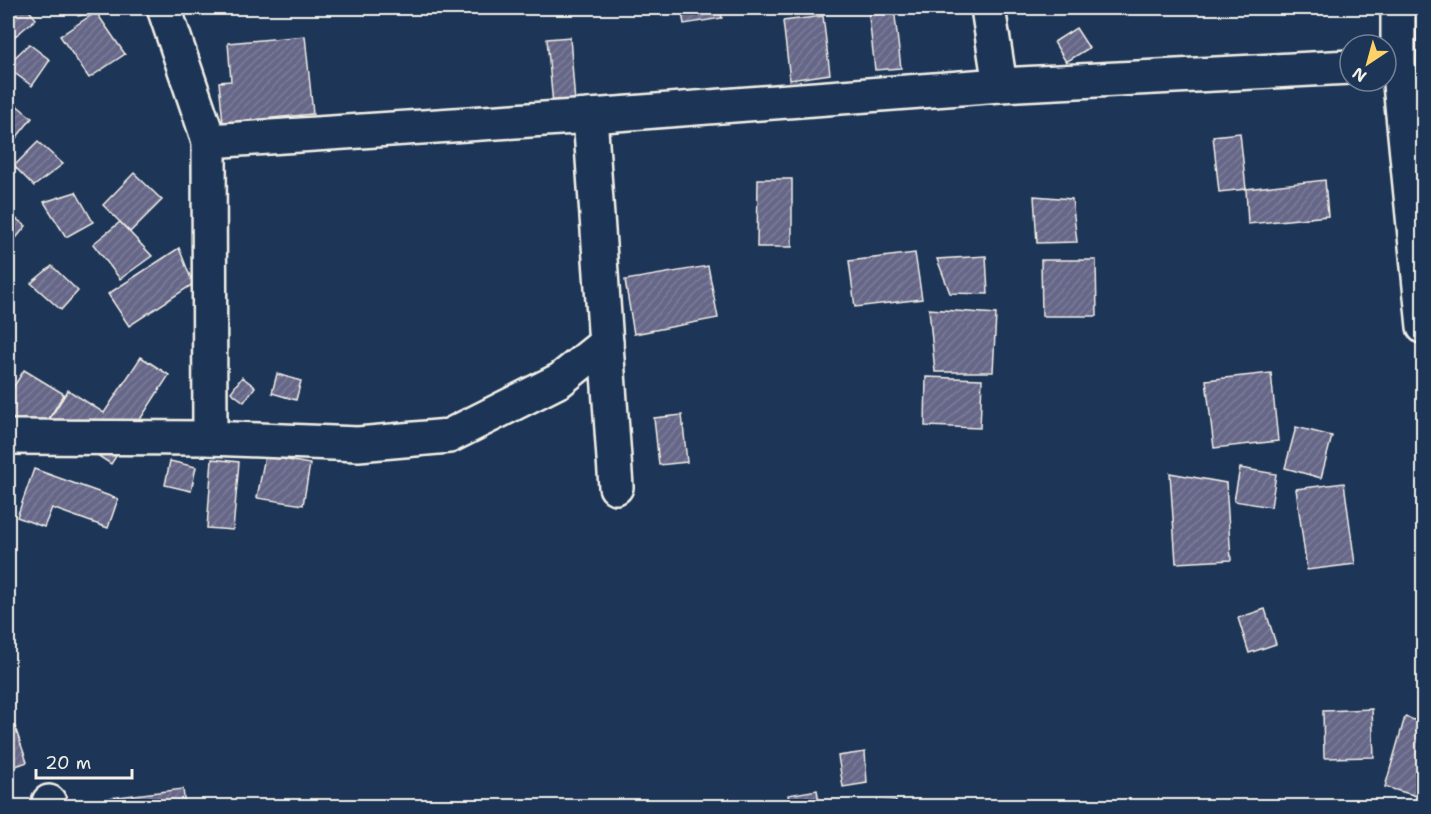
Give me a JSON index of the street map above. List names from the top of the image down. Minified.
{"scale_bar":"20 m","north":"bottom left"}
